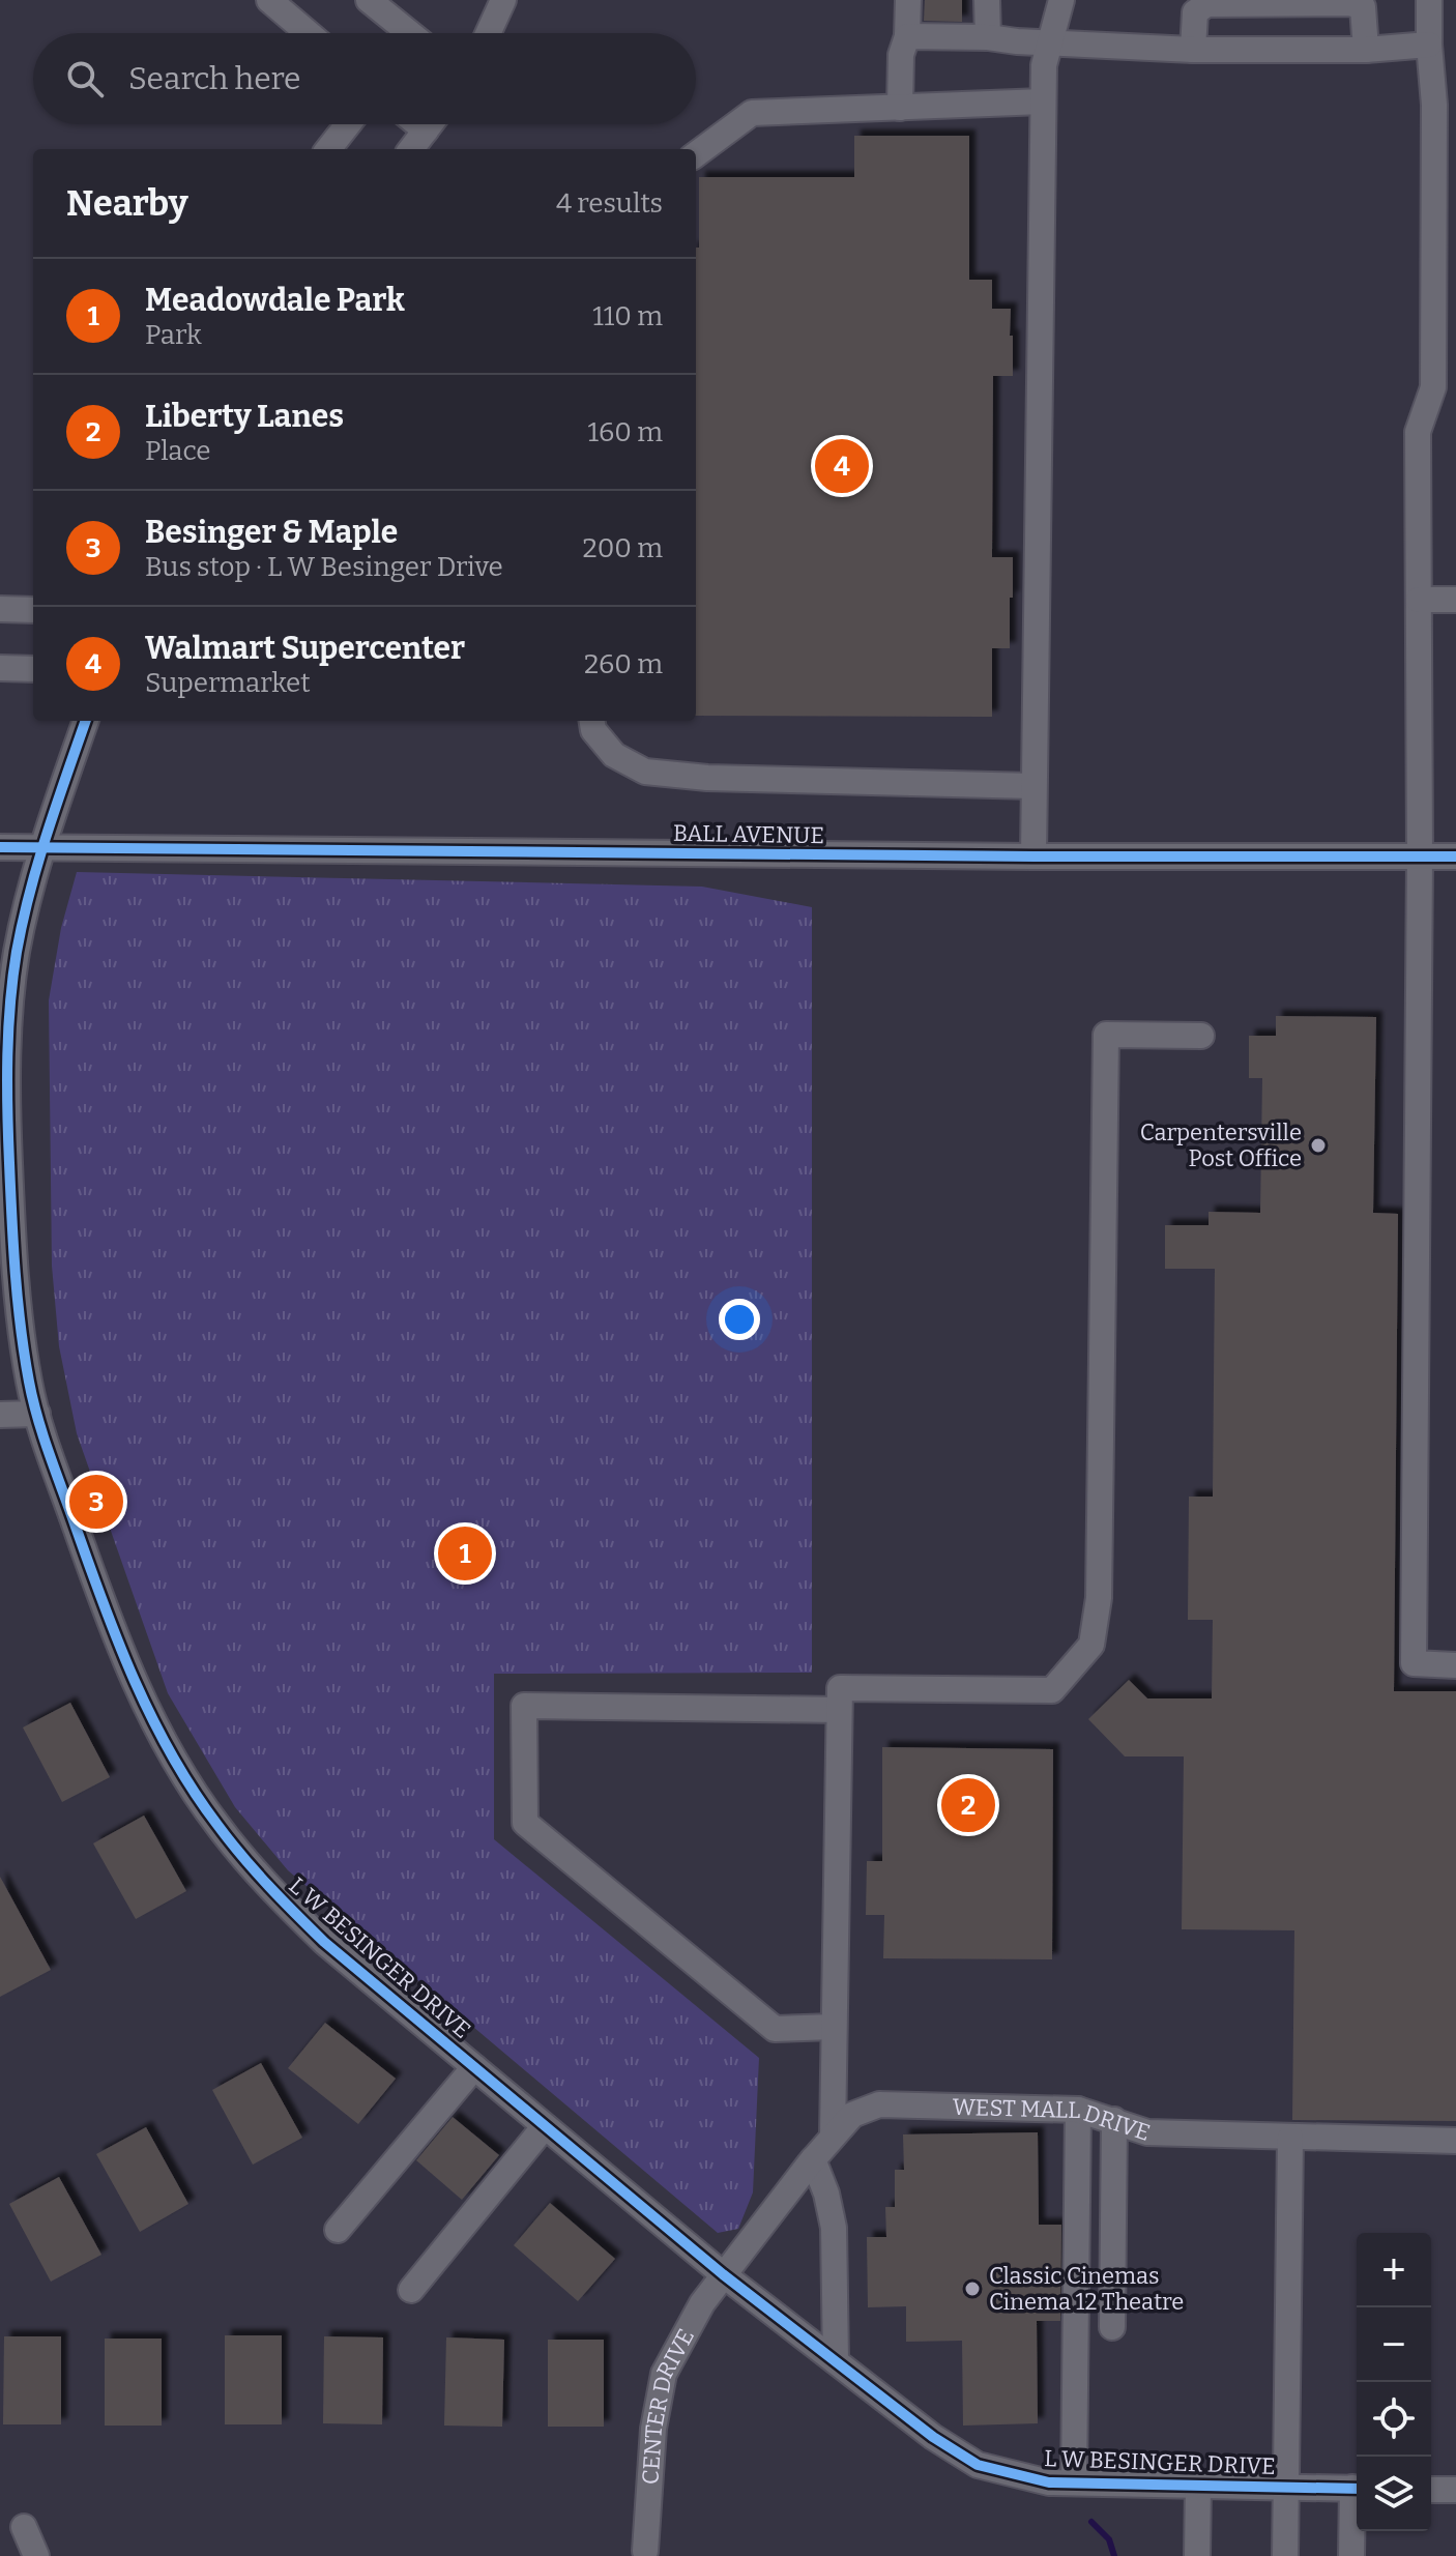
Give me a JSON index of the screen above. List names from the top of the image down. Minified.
{"streets":{"street":["BALL AVENUE","L W BESINGER DRIVE","WEST MALL DRIVE","CENTER DRIVE"]},"crossings":[["BALL AVENUE","L W BESINGER DRIVE"],["L W BESINGER DRIVE","WEST MALL DRIVE"],["L W BESINGER DRIVE","CENTER DRIVE"],["WEST MALL DRIVE","CENTER DRIVE"]],"places":["Carpentersville Post Office","Classic Cinemas Cinema 12 Theatre"],"page":{"search":"Search here","heading":["Nearby","4 results"],"list":[{"mark":"1","name":"Meadowdale Park","note":"Park","value":"110 m"},{"mark":"2","name":"Liberty Lanes","note":"Place","value":"160 m"},{"mark":"3","name":"Besinger & Maple","note":"Bus stop · L W Besinger Drive","value":"200 m"},{"mark":"4","name":"Walmart Supercenter","note":"Supermarket","value":"260 m"}],"pins":["4","3","1","2"],"map_buttons":["+","−"]}}
